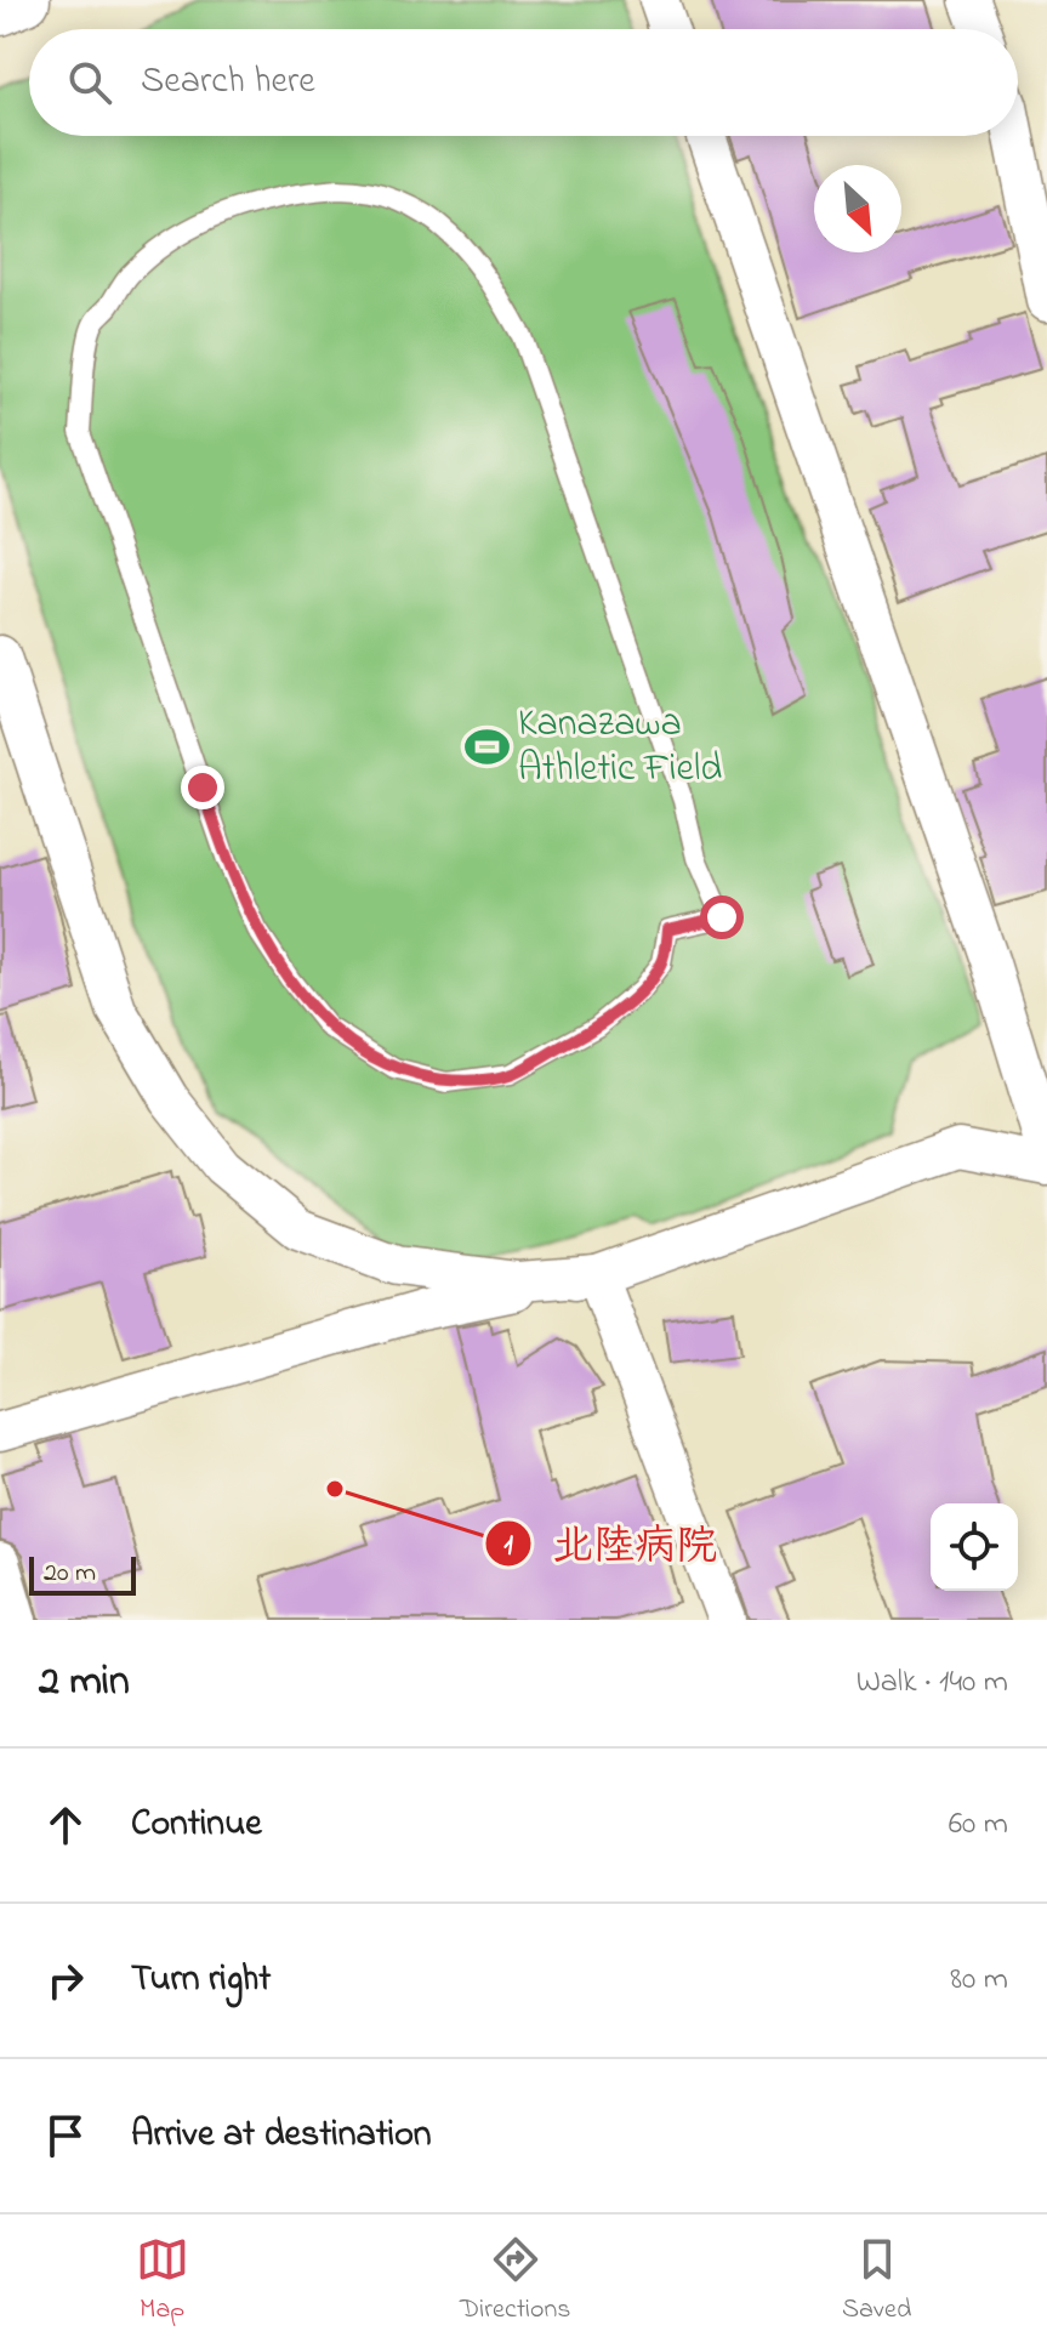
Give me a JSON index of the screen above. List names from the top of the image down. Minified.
{"places":{"sports":["Kanazawa Athletic Field"],"other":["北陸病院"]},"scale_bar":"20 m","north":"bottom right","page":{"search":"Search here","scale":"20 m","heading":["2 min","Walk · 140 m"],"list":[["Continue","60 m"],["Turn right","80 m"],"Arrive at destination"],"nav":["Map","Directions","Saved"]}}
